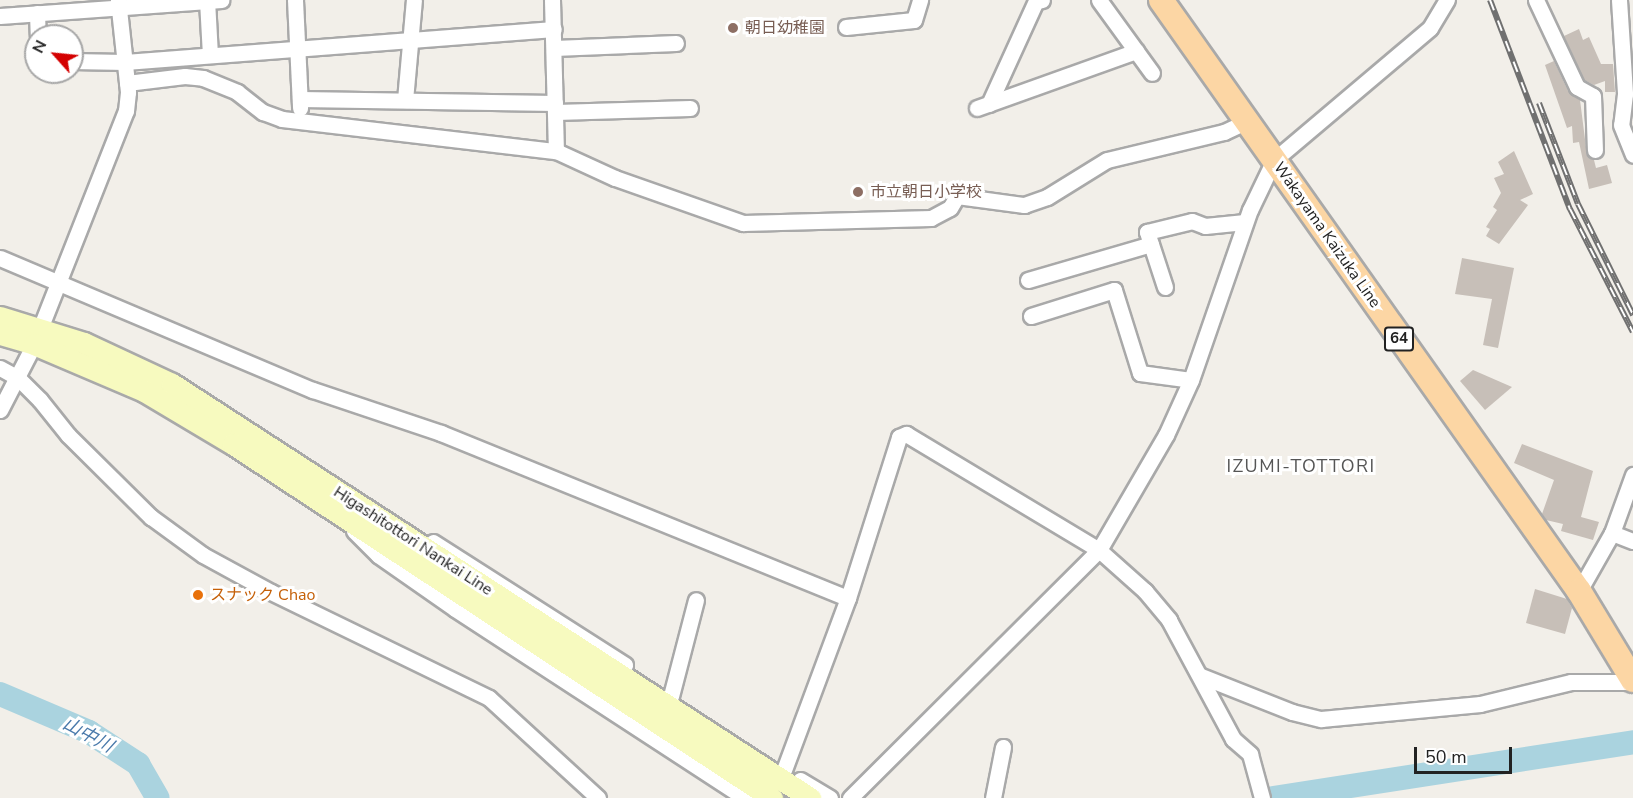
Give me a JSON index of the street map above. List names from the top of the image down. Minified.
{"streets":{"main road":["Wakayama Kaizuka Line","64","Higashitottori Nankai Line"]},"districts":["IZUMI-TOTTORI"],"water":["山中川"],"places":["朝日幼稚園","市立朝日小学校","スナック Chao"],"scale_bar":"50 m","north":"top left"}
